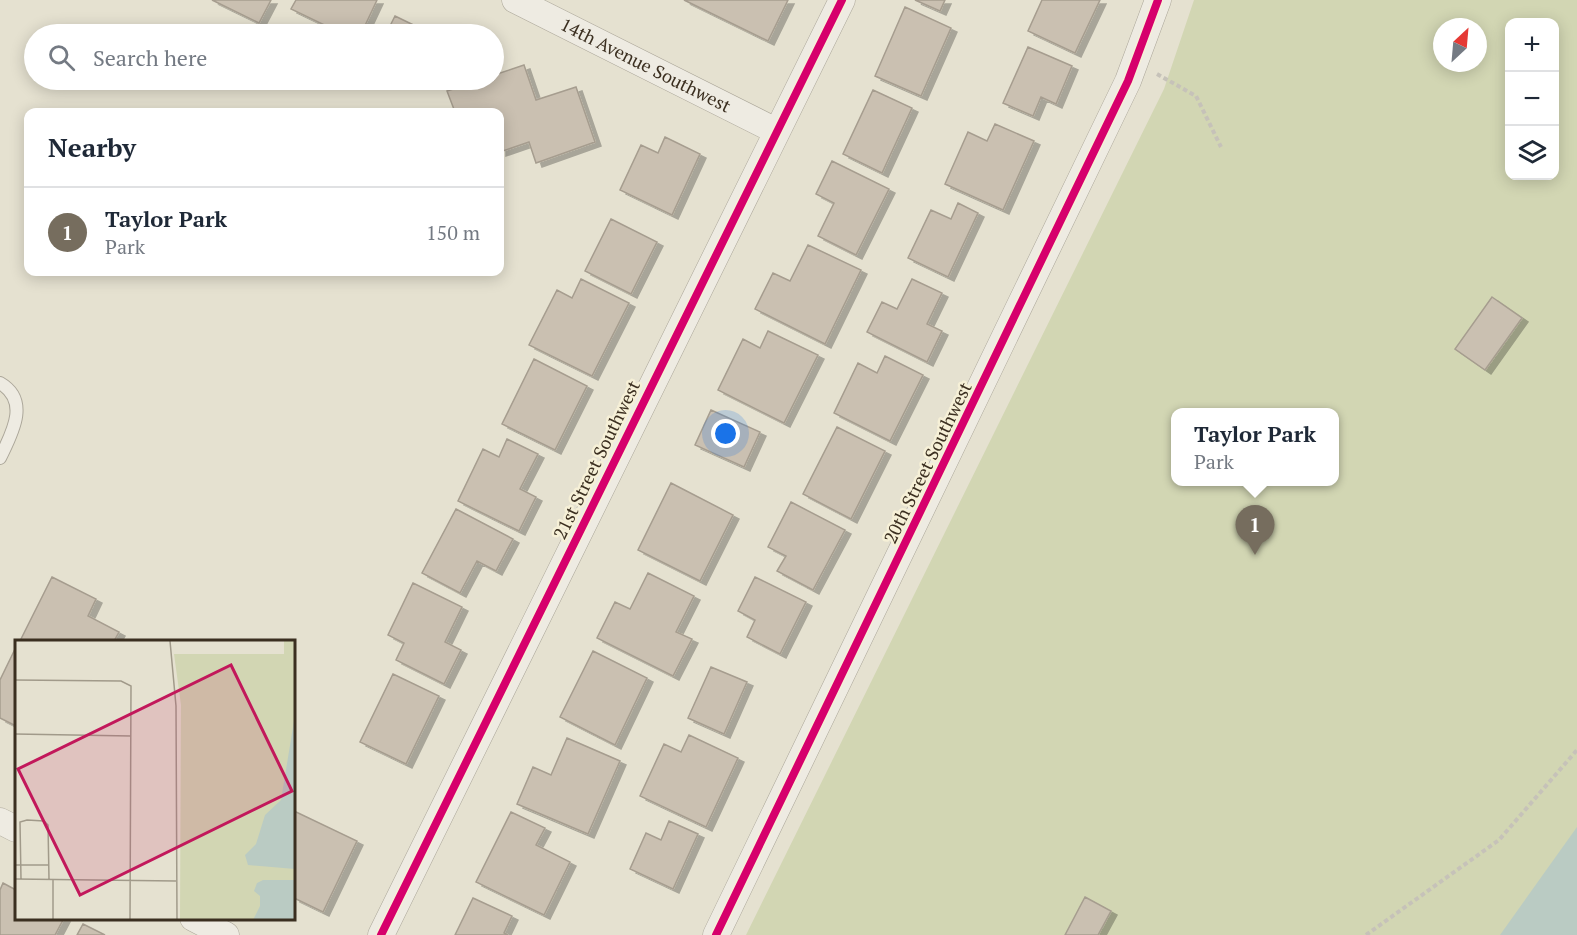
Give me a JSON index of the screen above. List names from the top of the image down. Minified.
{"streets":{"street":["14th Avenue Southwest","21st Street Southwest","20th Street Southwest"]},"crossings":[["14th Avenue Southwest","21st Street Southwest"]],"north":"top right","page":{"map_buttons":["+","−"],"search":"Search here","heading":"Nearby","list":[{"mark":"1","name":"Taylor Park","note":"Park","value":"150 m"}],"popup":["Taylor Park","Park"],"pins":"1"}}
